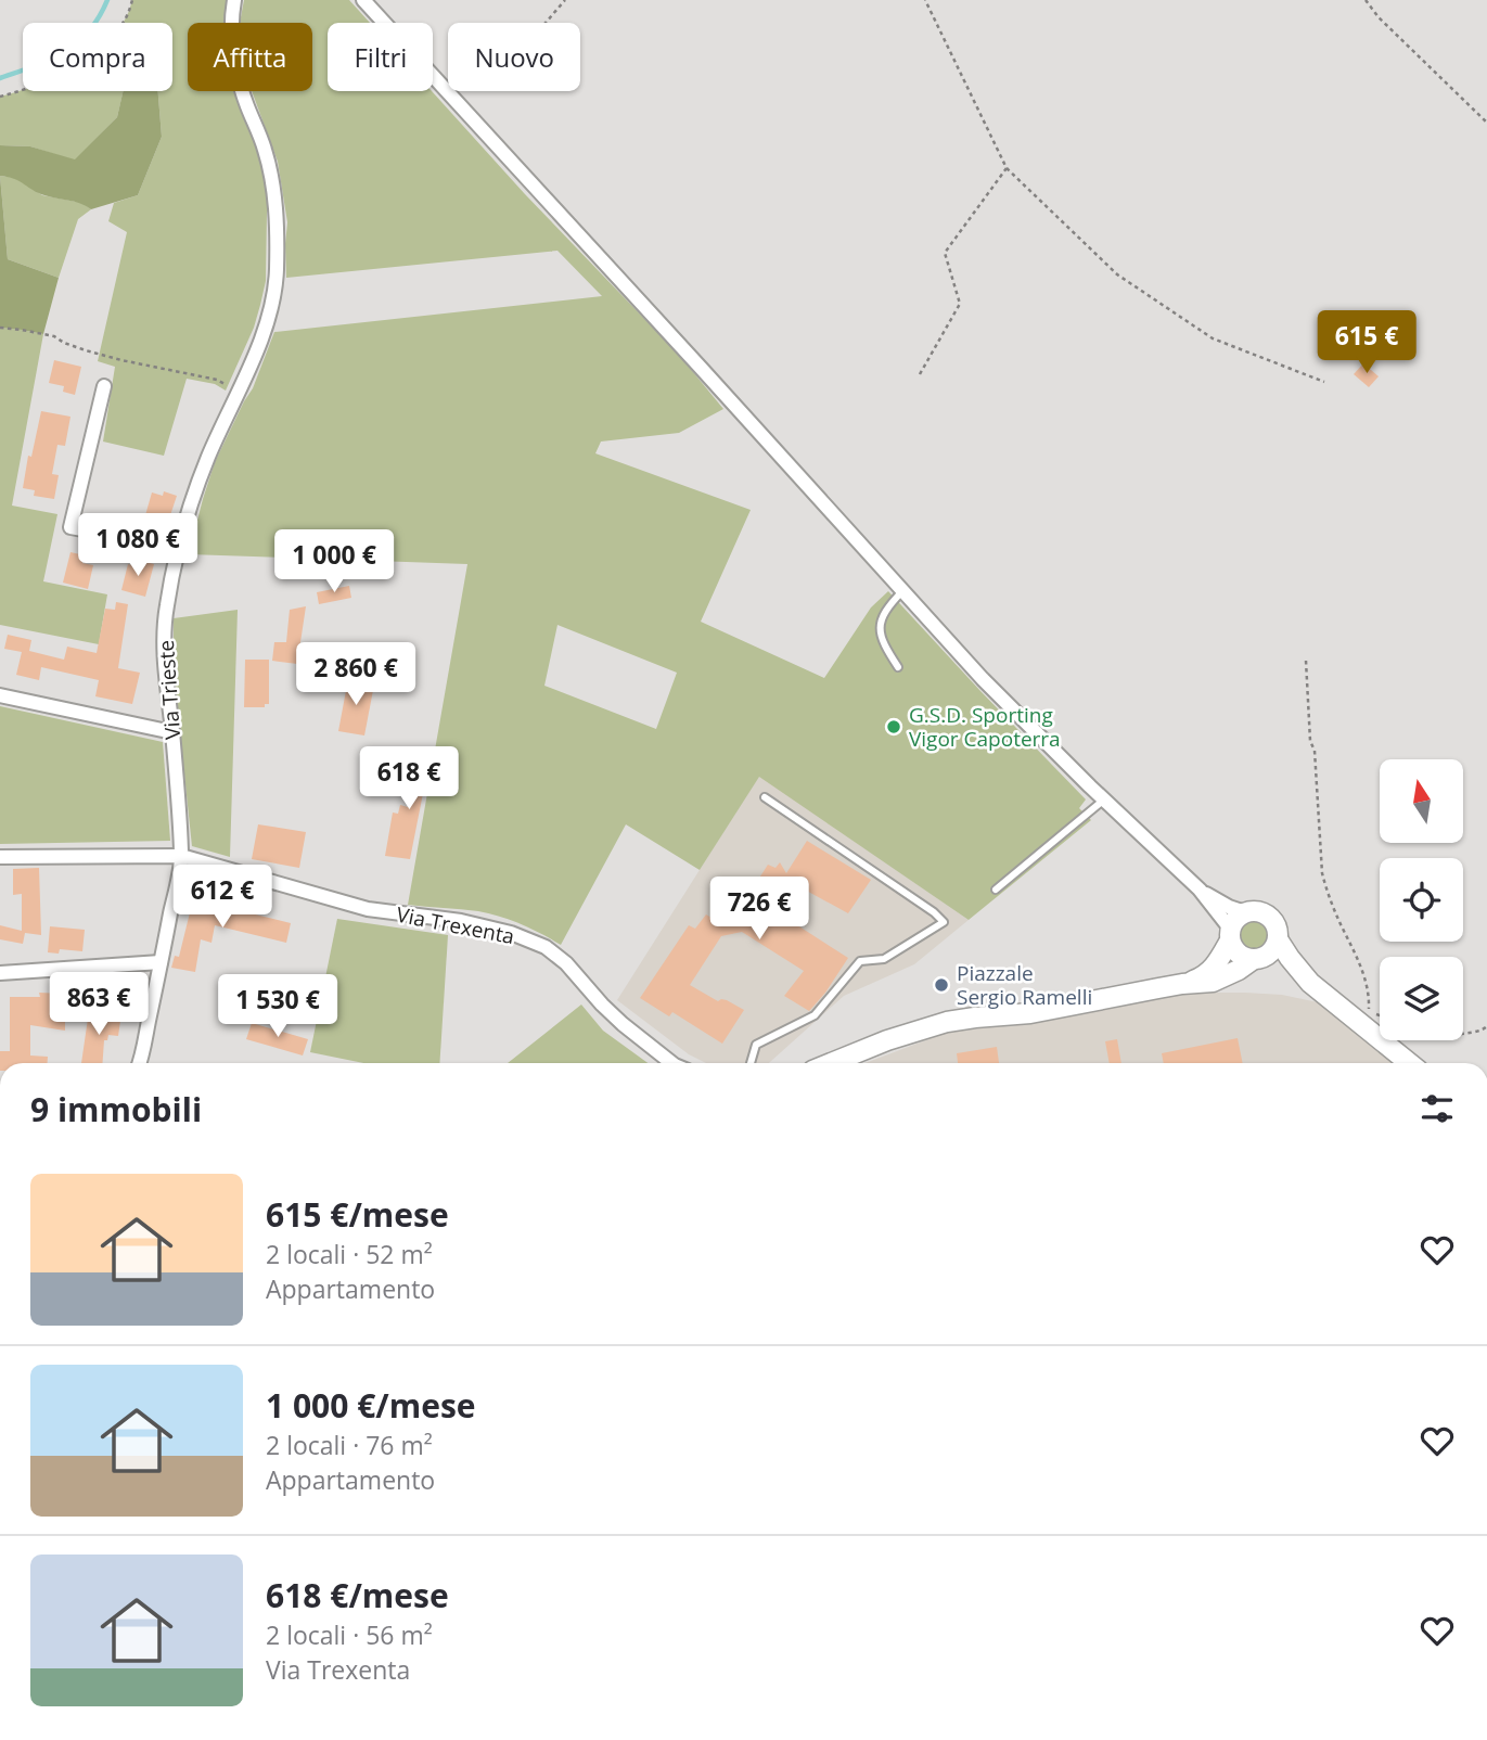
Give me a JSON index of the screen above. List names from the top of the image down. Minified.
{"streets":{"street":["Via Trieste","Via Trexenta"]},"crossings":[["Via Trieste","Via Trexenta"]],"places":["G.S.D. Sporting Vigor Capoterra","Piazzale Sergio Ramelli"],"north":"top","page":{"chip":["Compra","Affitta","Filtri","Nuovo"],"price":["615 €","1 080 €","1 000 €","2 860 €","618 €","612 €","726 €","863 €","1 530 €"],"heading":"9 immobili","list":[{"name":"615 €/mese","note":"2 locali · 52 m² · Appartamento"},{"name":"1 000 €/mese","note":"2 locali · 76 m² · Appartamento"},{"name":"618 €/mese","note":"2 locali · 56 m² · Via Trexenta"}]}}
